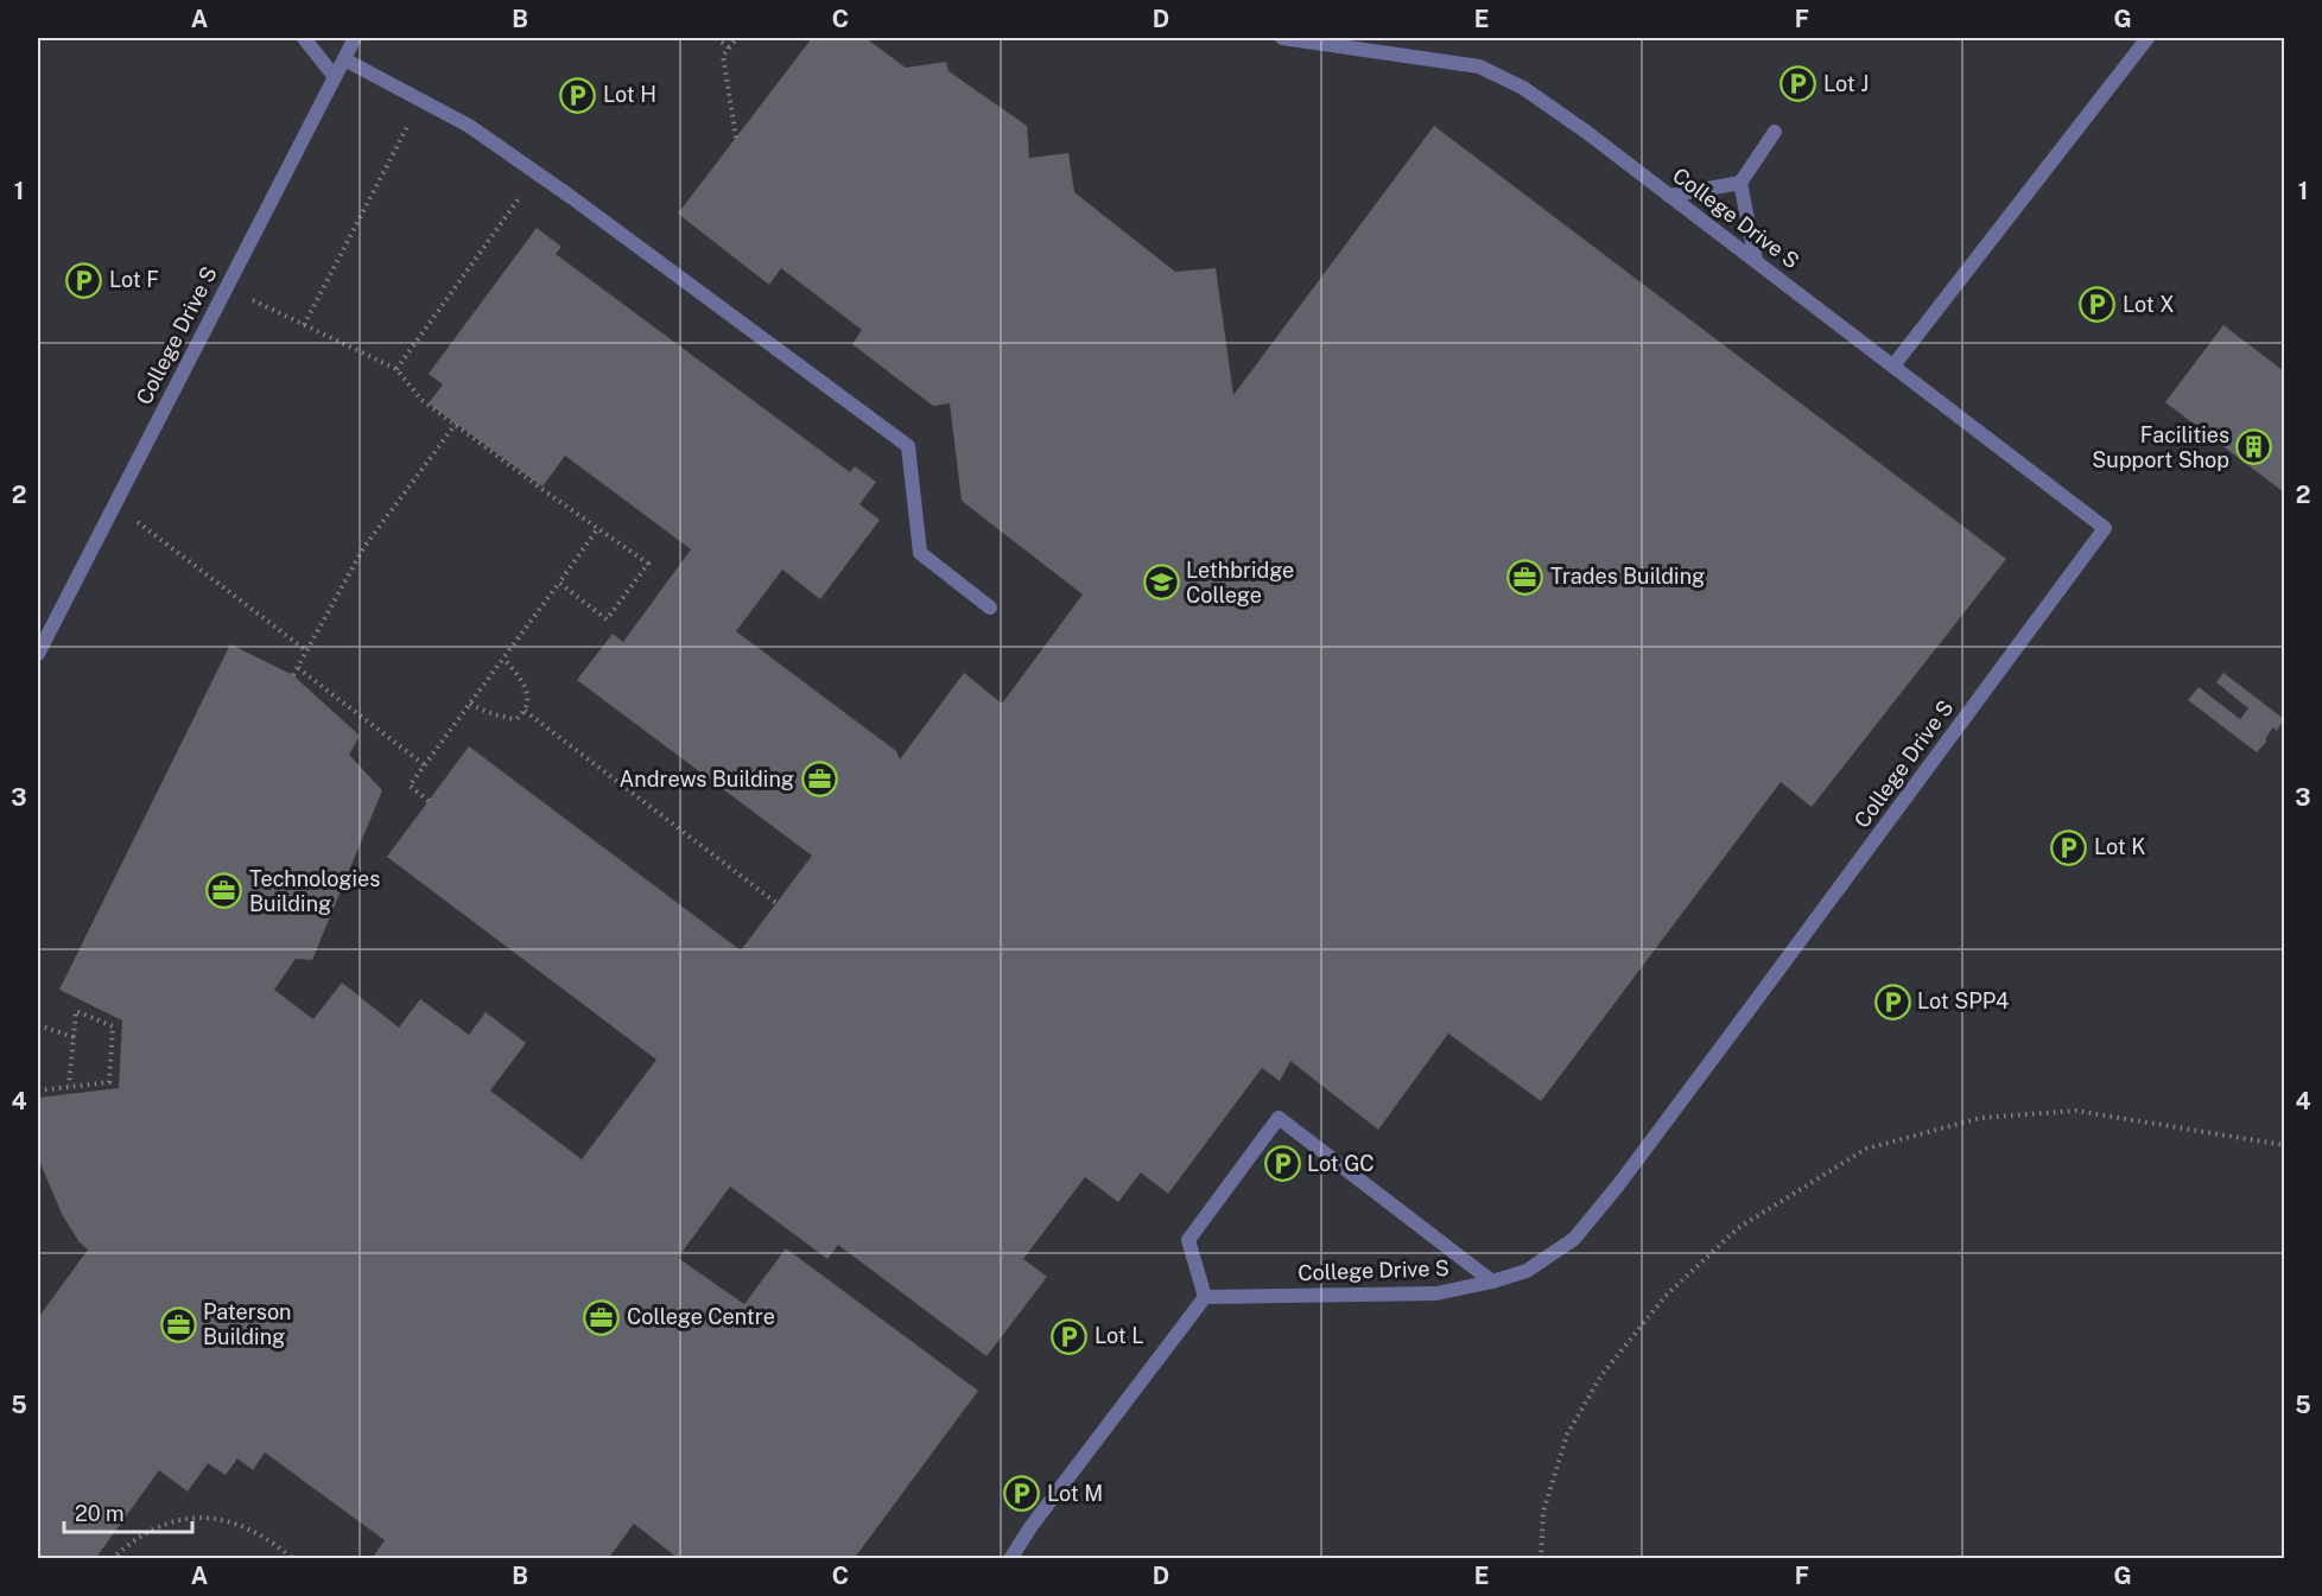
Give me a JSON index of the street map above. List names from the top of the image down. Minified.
{"streets":{"street":["College Drive S"]},"places":{"parking":["Lot J","Lot H","Lot F","Lot X","Lot K","Lot SPP4","Lot GC","Lot L","Lot M"],"building":["Facilities Support Shop"],"office":["Trades Building","Andrews Building","Technologies Building","College Centre","Paterson Building"],"school or university":["Lethbridge College"]},"scale_bar":"20 m","grid":{"columns":["A","B","C","D","E","F","G"],"rows":["1","2","3","4","5"]}}
